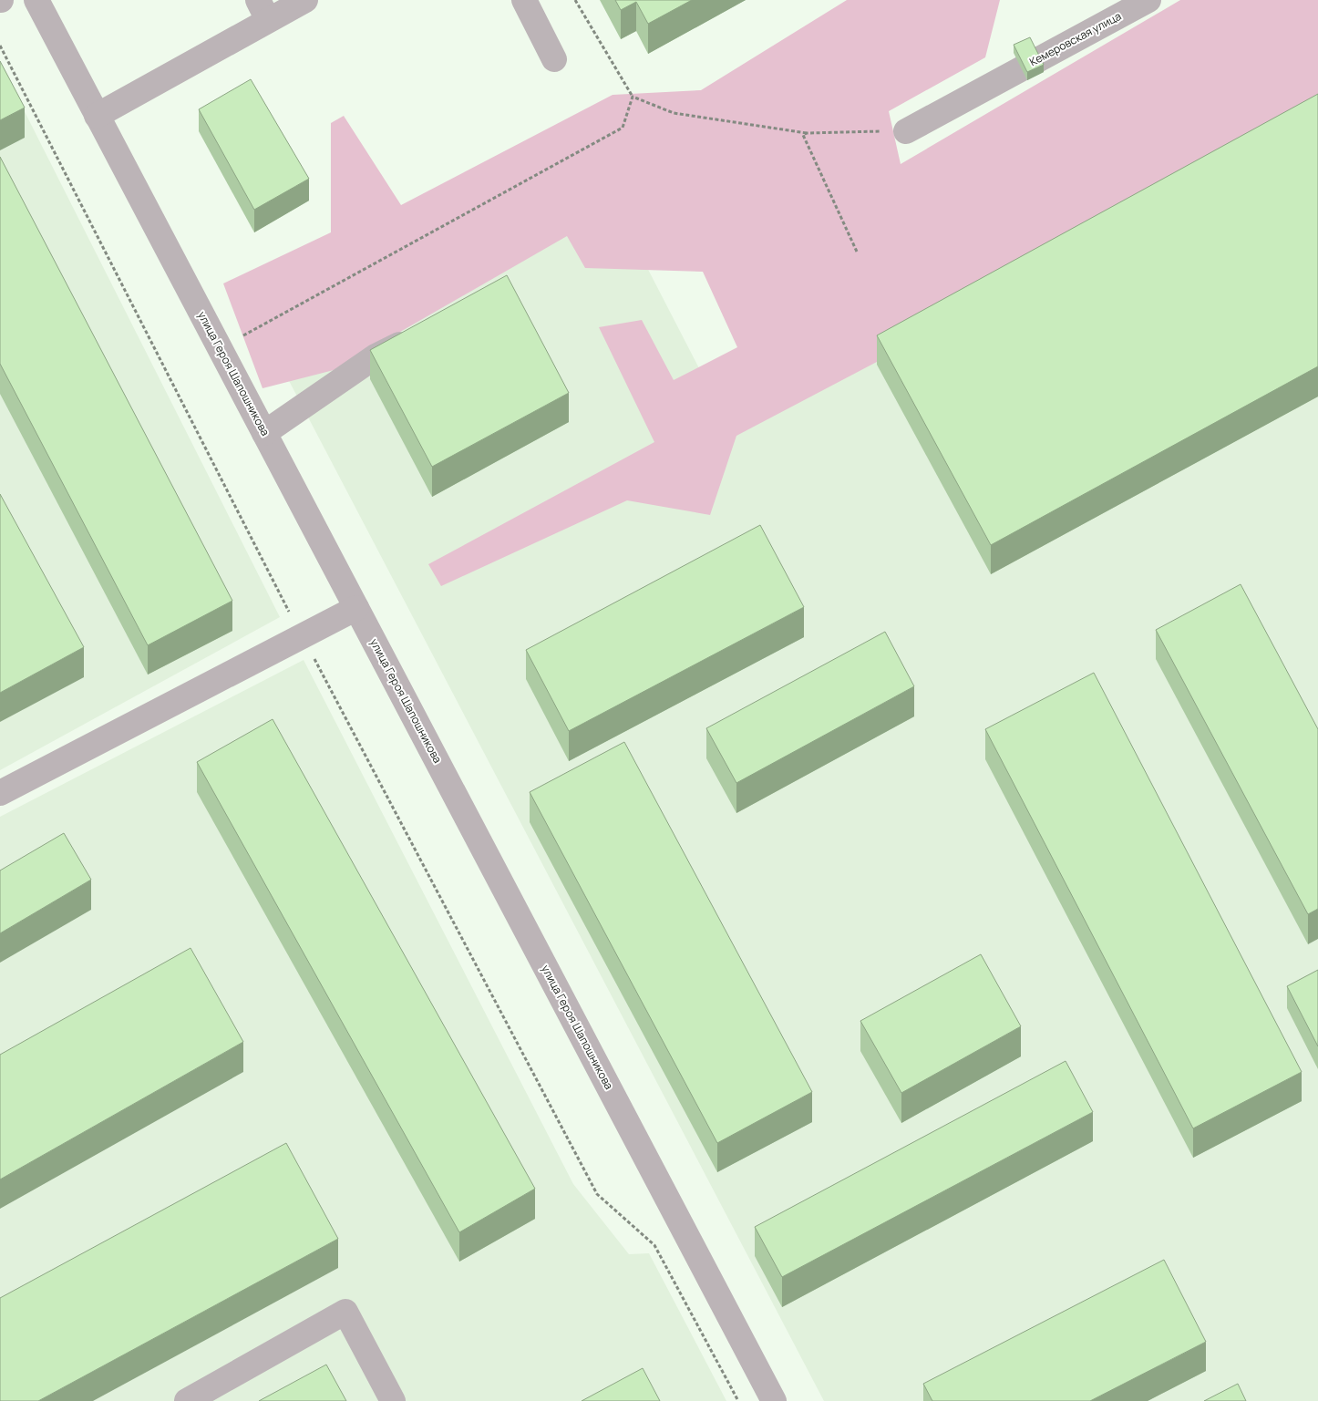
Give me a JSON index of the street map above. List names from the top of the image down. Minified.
{"streets":{"street":["Кемеровская улица","улица Героя Шапошникова"]}}
